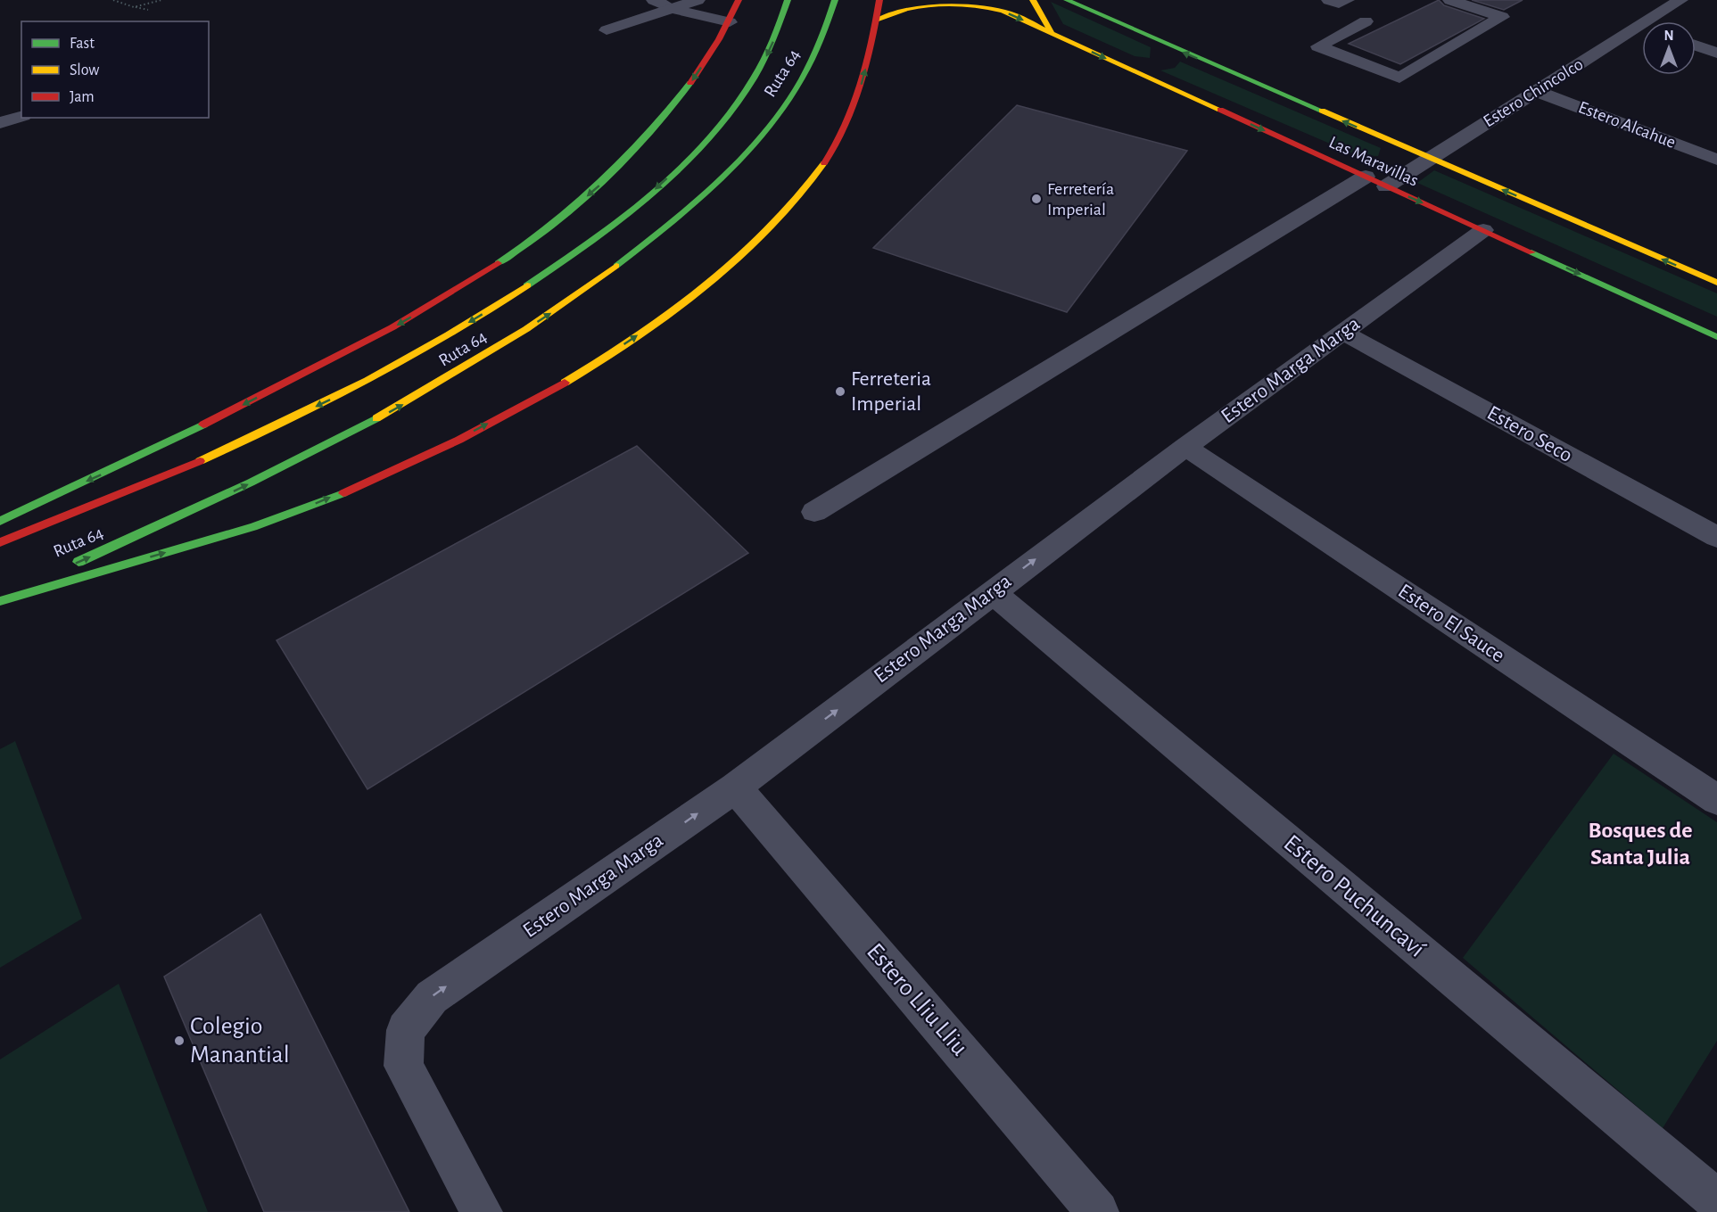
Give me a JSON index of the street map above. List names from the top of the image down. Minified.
{"streets":{"main road":["Ruta 64","Las Maravillas"],"street":["Estero Chincolco","Estero Alcahue","Estero Marga Marga","Estero Seco","Estero El Sauce","Estero Puchuncaví","Estero Lliu Lliu"]},"crossings":[["Estero Chincolco","Estero Alcahue"],["Estero Chincolco","Las Maravillas"],["Las Maravillas","Estero Marga Marga"],["Estero Marga Marga","Estero Seco"],["Estero Marga Marga","Estero El Sauce"],["Estero Marga Marga","Estero Puchuncaví"],["Estero Marga Marga","Estero Lliu Lliu"]],"one_way":["Estero Marga Marga"],"districts":["Bosques de Santa Julia"],"places":["Ferretería Imperial","Ferreteria Imperial","Colegio Manantial"],"legend":["Fast","Slow","Jam"],"north":"top"}
